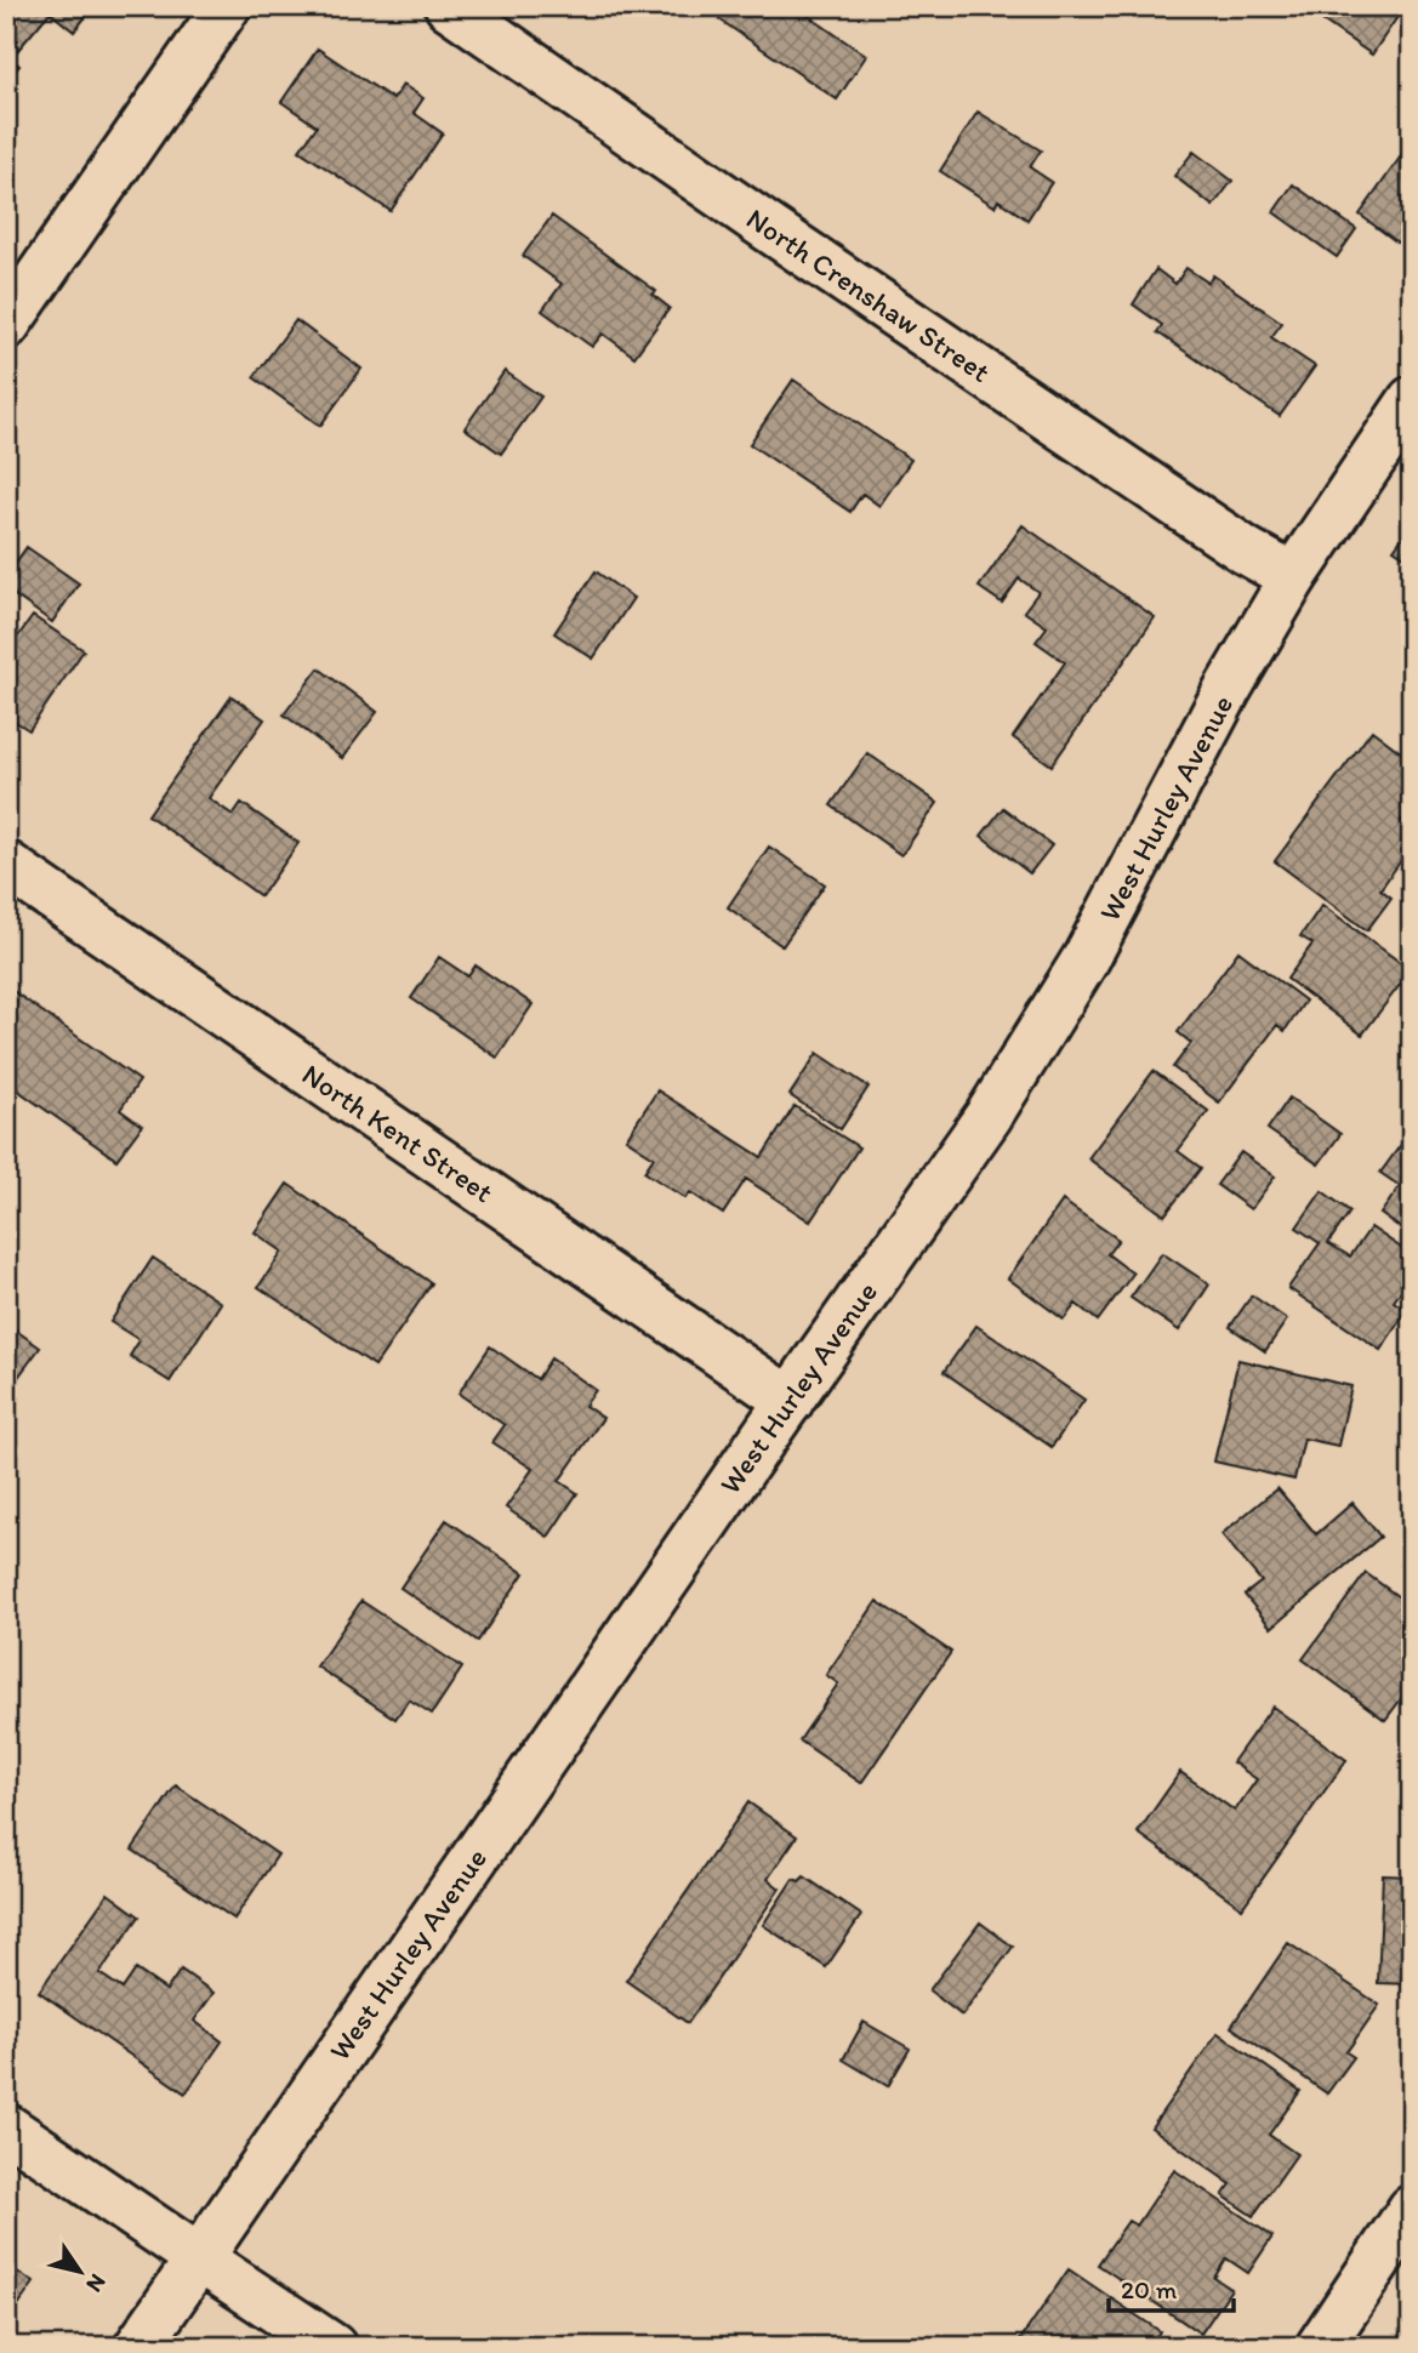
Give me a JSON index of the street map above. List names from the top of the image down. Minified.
{"streets":{"street":["North Crenshaw Street","West Hurley Avenue","North Kent Street"]},"crossings":[["North Crenshaw Street","West Hurley Avenue"],["West Hurley Avenue","North Kent Street"]],"scale_bar":"20 m","north":"bottom right"}
